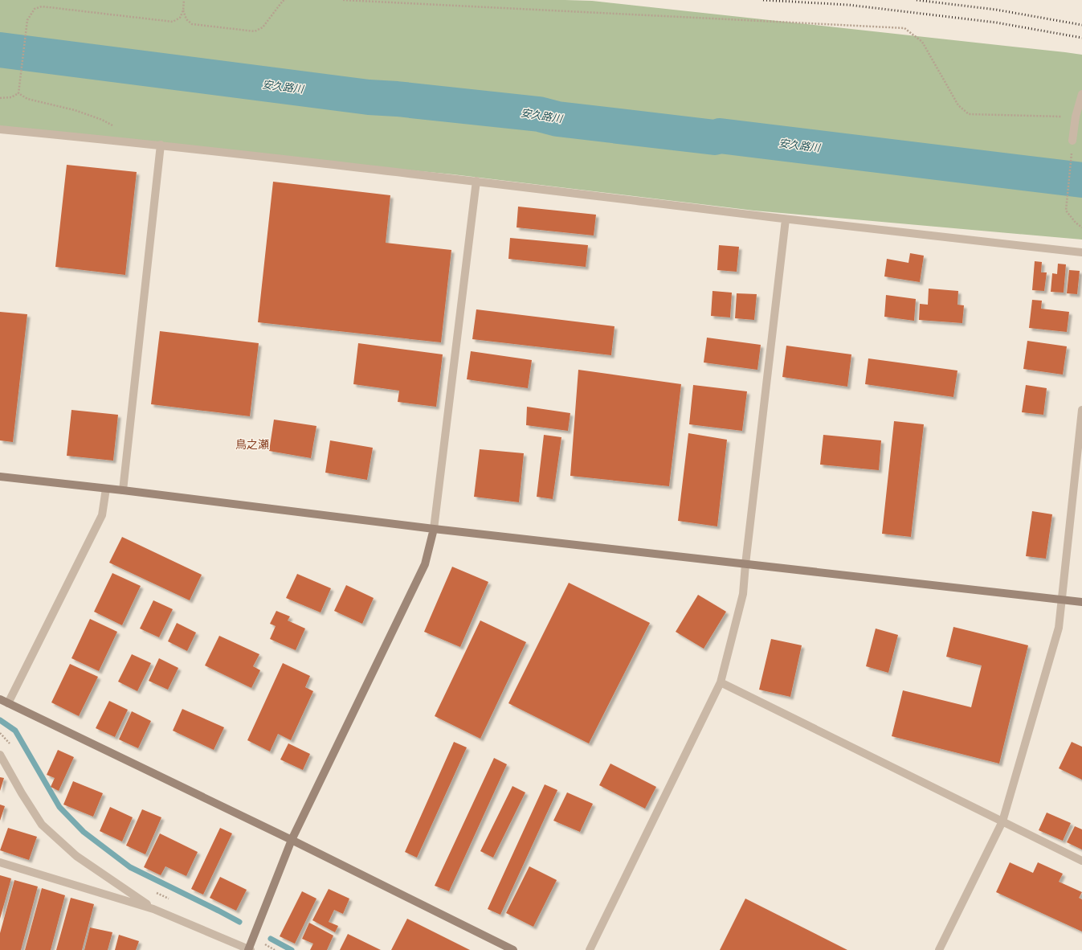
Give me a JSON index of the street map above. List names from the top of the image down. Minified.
{"districts":["鳥之瀬"],"water":["安久路川"]}
